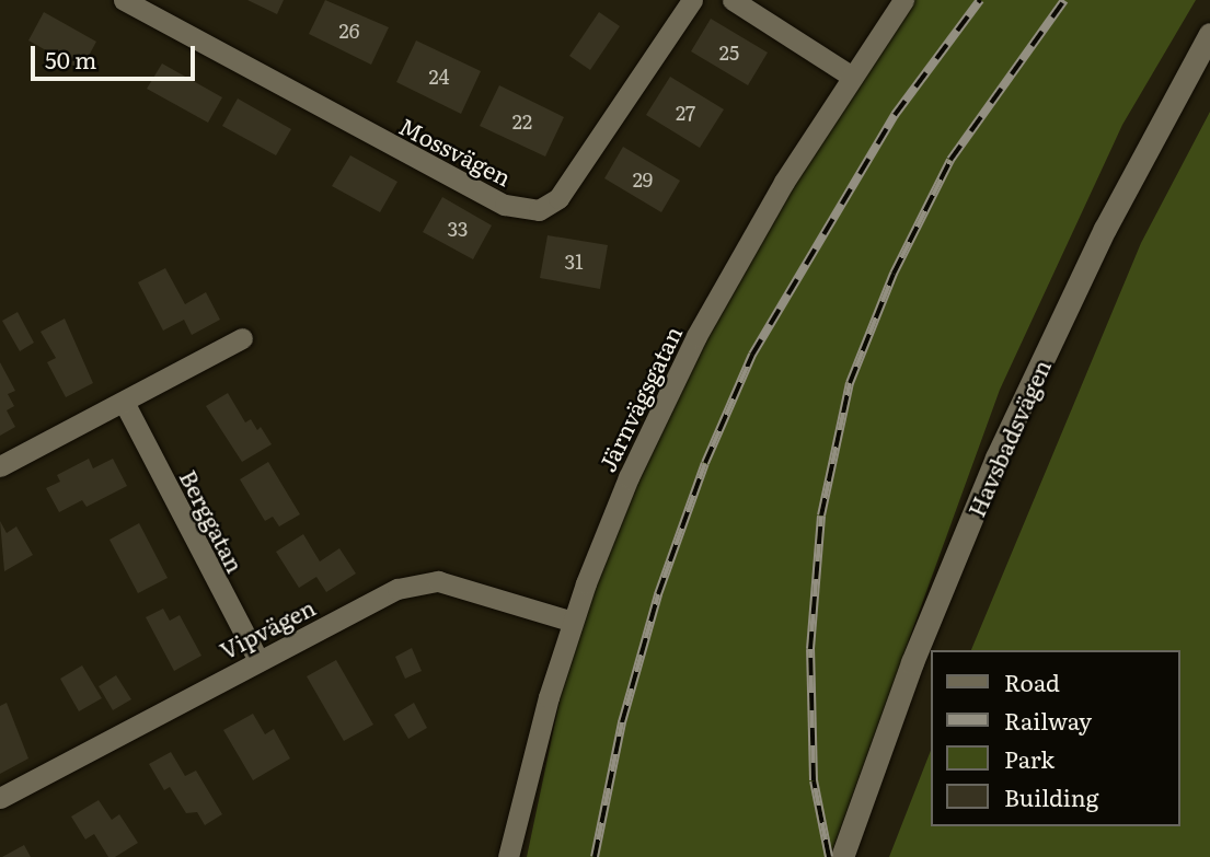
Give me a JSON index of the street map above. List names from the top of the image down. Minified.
{"streets":{"main road":["Havsbadsvägen"],"street":["Mossvägen","Järnvägsgatan","Berggatan","Vipvägen"]},"crossings":[["Järnvägsgatan","Vipvägen"],["Berggatan","Vipvägen"]],"house_numbers":["26","25","24","27","22","29","33","31"],"legend":["Road","Railway","Park","Building"],"scale_bar":"50 m"}
